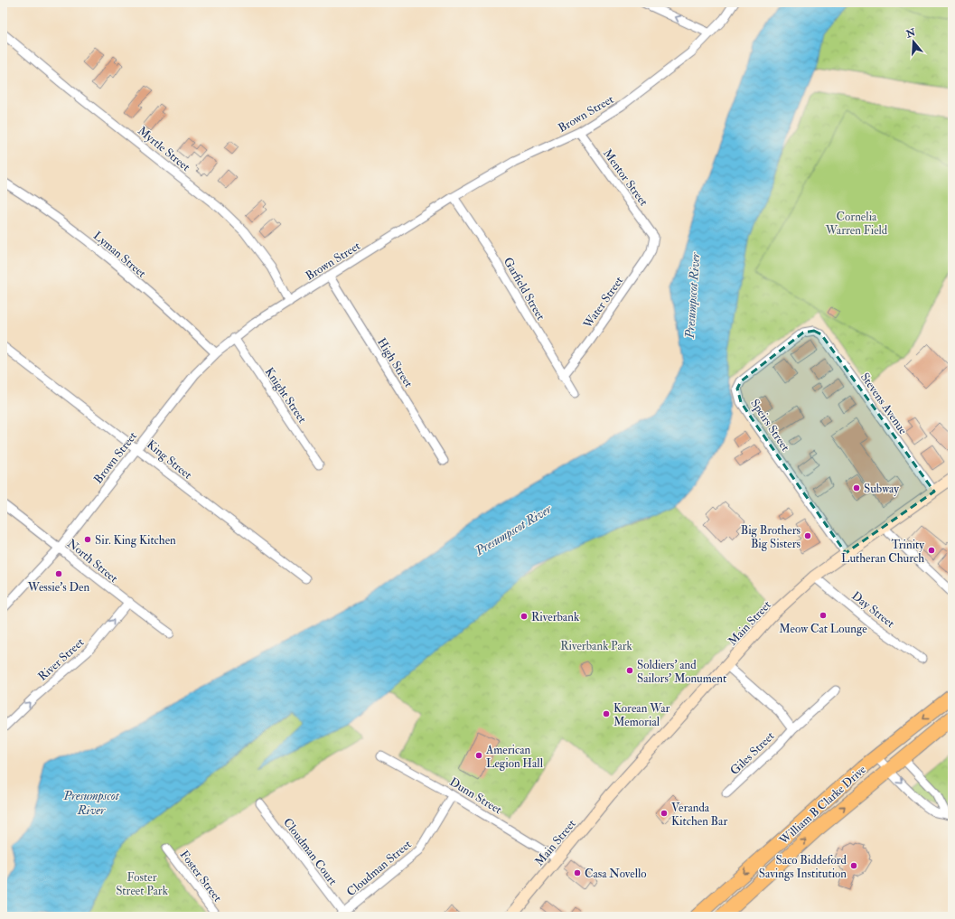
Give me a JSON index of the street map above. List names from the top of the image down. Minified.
{"streets":{"highway":["William B Clarke Drive"],"main road":["Main Street"],"street":["Brown Street","Myrtle Street","Mentor Street","Lyman Street","Garfield Street","Water Street","High Street","Knight Street","Stevens Avenue","Speirs Street","King Street","North Street","Day Street","River Street","Giles Street","Dunn Street","Cloudman Court","Cloudman Street","Foster Street"]},"crossings":[["Brown Street","Myrtle Street"],["Brown Street","Mentor Street"],["Brown Street","Lyman Street"],["Brown Street","Garfield Street"],["Brown Street","High Street"],["Brown Street","Knight Street"],["Brown Street","King Street"],["Brown Street","North Street"],["Mentor Street","Water Street"],["Garfield Street","Water Street"],["Stevens Avenue","Speirs Street"],["Stevens Avenue","Main Street"],["Speirs Street","Main Street"],["North Street","River Street"],["Day Street","Main Street"],["Main Street","Dunn Street"],["Dunn Street","Cloudman Street"],["Cloudman Court","Cloudman Street"]],"one_way":["River Street"],"water":["Presumpscot River"],"parks":["Cornelia Warren Field","Riverbank Park","Foster Street Park"],"places":["Subway","Big Brothers Big Sisters","Sir. King Kitchen","Trinity Lutheran Church","Wessie's Den","Meow Cat Lounge","Riverbank","Soldiers' and Sailors' Monument","Korean War Memorial","American Legion Hall","Veranda Kitchen Bar","Saco Biddeford Savings Institution","Casa Novello"],"north":"top"}
